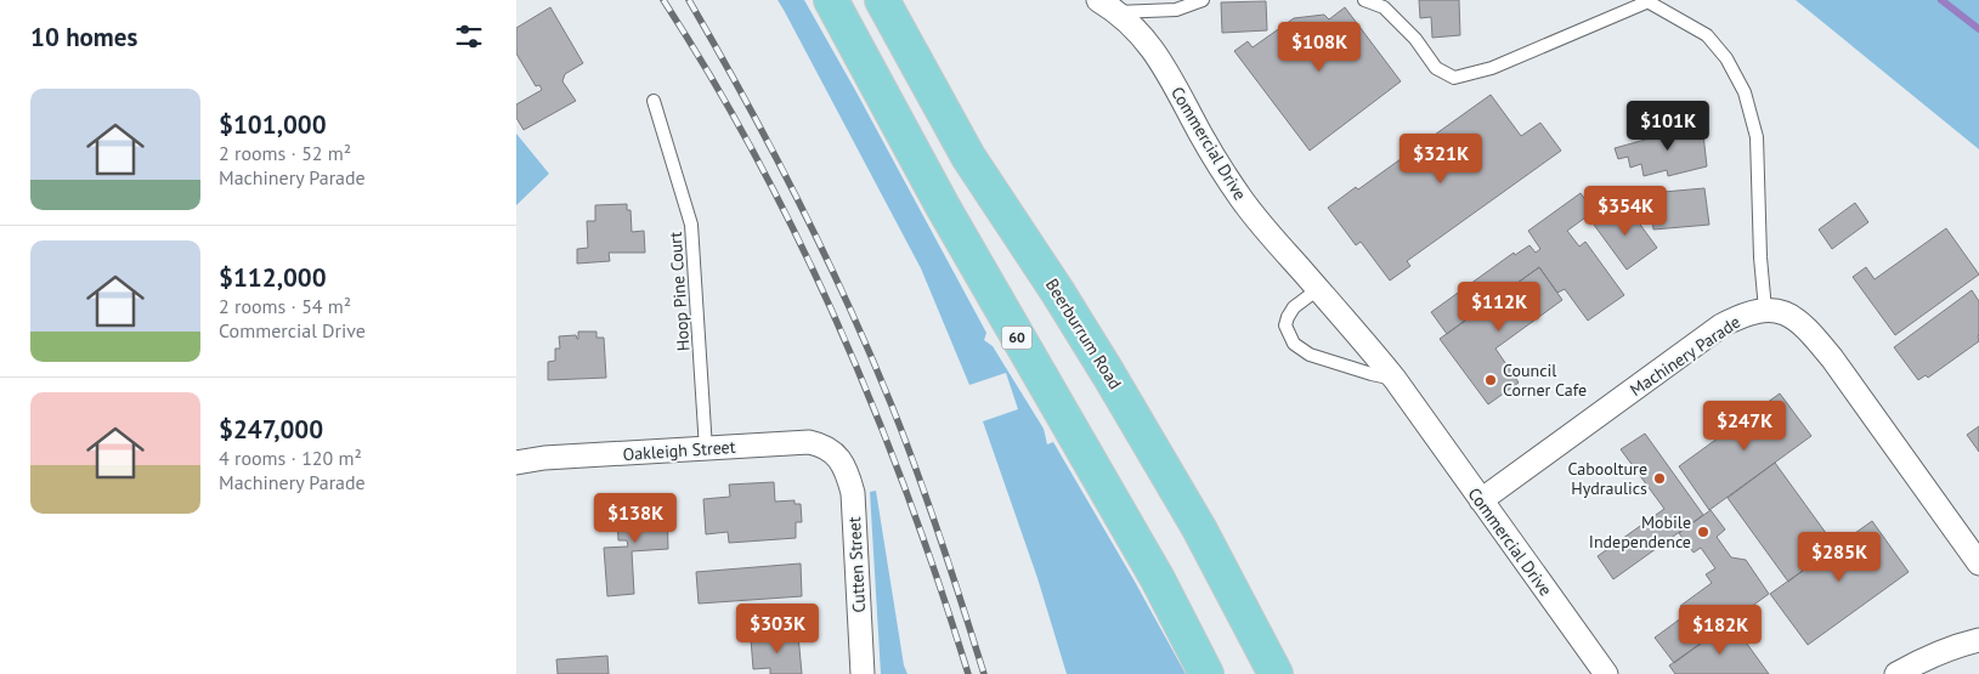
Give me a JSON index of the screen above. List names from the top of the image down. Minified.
{"streets":{"main road":["Beerburrum Road","60"],"street":["Commercial Drive","Machinery Parade","Oakleigh Street","Cutten Street"],"lane":["Hoop Pine Court"]},"crossings":[["Commercial Drive","Machinery Parade"],["Hoop Pine Court","Oakleigh Street"],["Oakleigh Street","Cutten Street"]],"places":["Council Corner Cafe","Caboolture Hydraulics","Mobile Independence"],"page":{"heading":"10 homes","price":["$108K","$101K","$321K","$354K","$112K","$247K","$138K","$285K","$303K","$182K"],"list":[{"name":"$101,000","note":"2 rooms · 52 m² · Machinery Parade"},{"name":"$112,000","note":"2 rooms · 54 m² · Commercial Drive"},{"name":"$247,000","note":"4 rooms · 120 m² · Machinery Parade"}]}}
